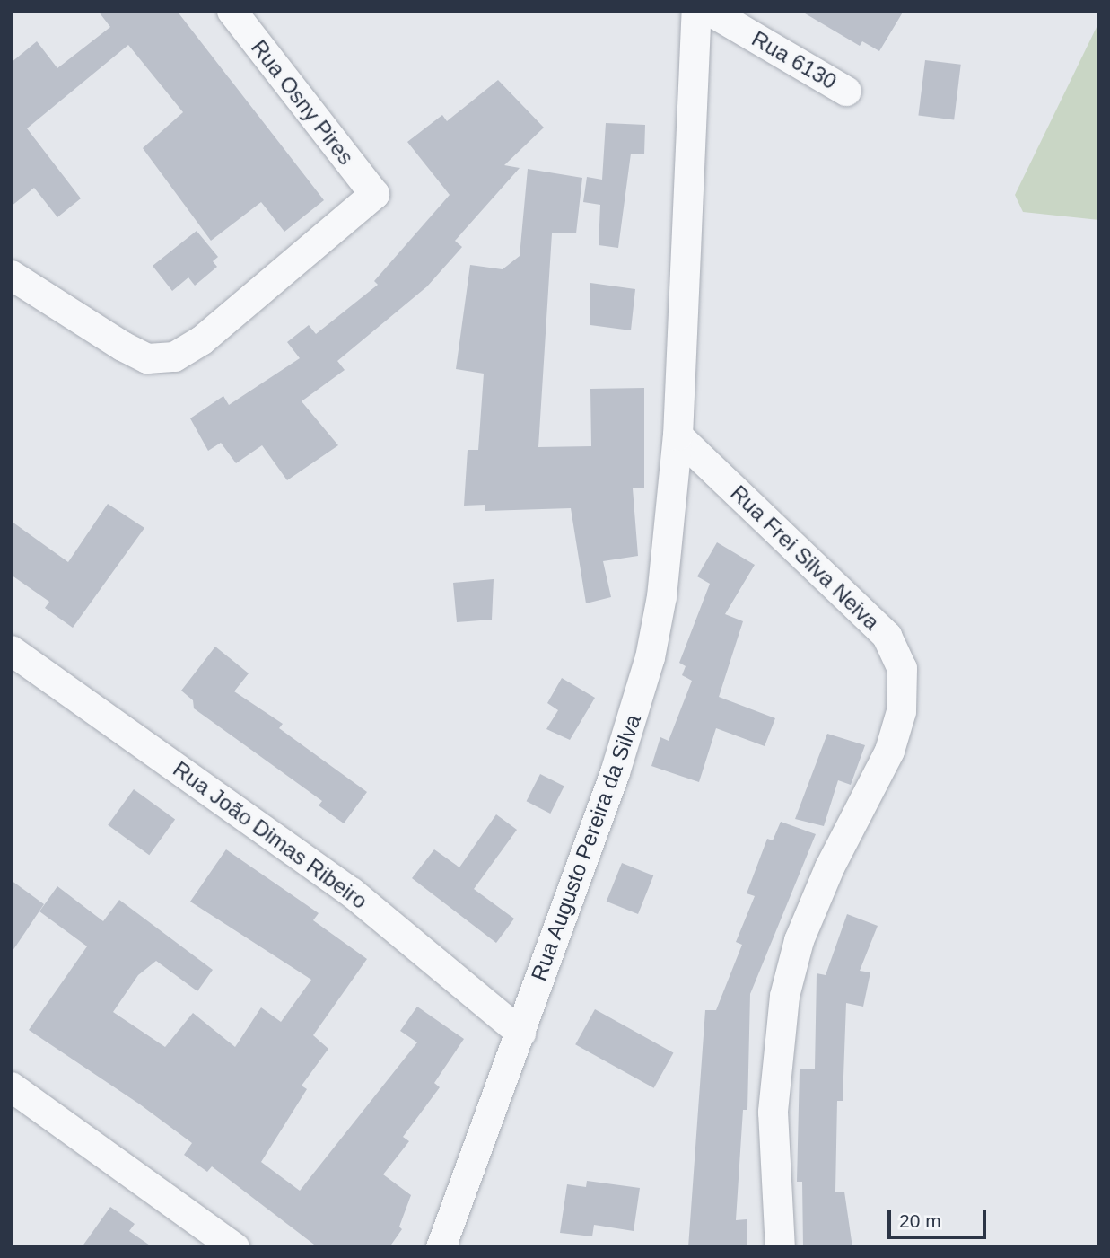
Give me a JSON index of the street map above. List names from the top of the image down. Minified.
{"streets":{"street":["Rua 6130","Rua Osny Pires","Rua Frei Silva Neiva","Rua João Dimas Ribeiro","Rua Augusto Pereira da Silva"]},"crossings":[["Rua Frei Silva Neiva","Rua Augusto Pereira da Silva"],["Rua João Dimas Ribeiro","Rua Augusto Pereira da Silva"]],"scale_bar":"20 m"}
